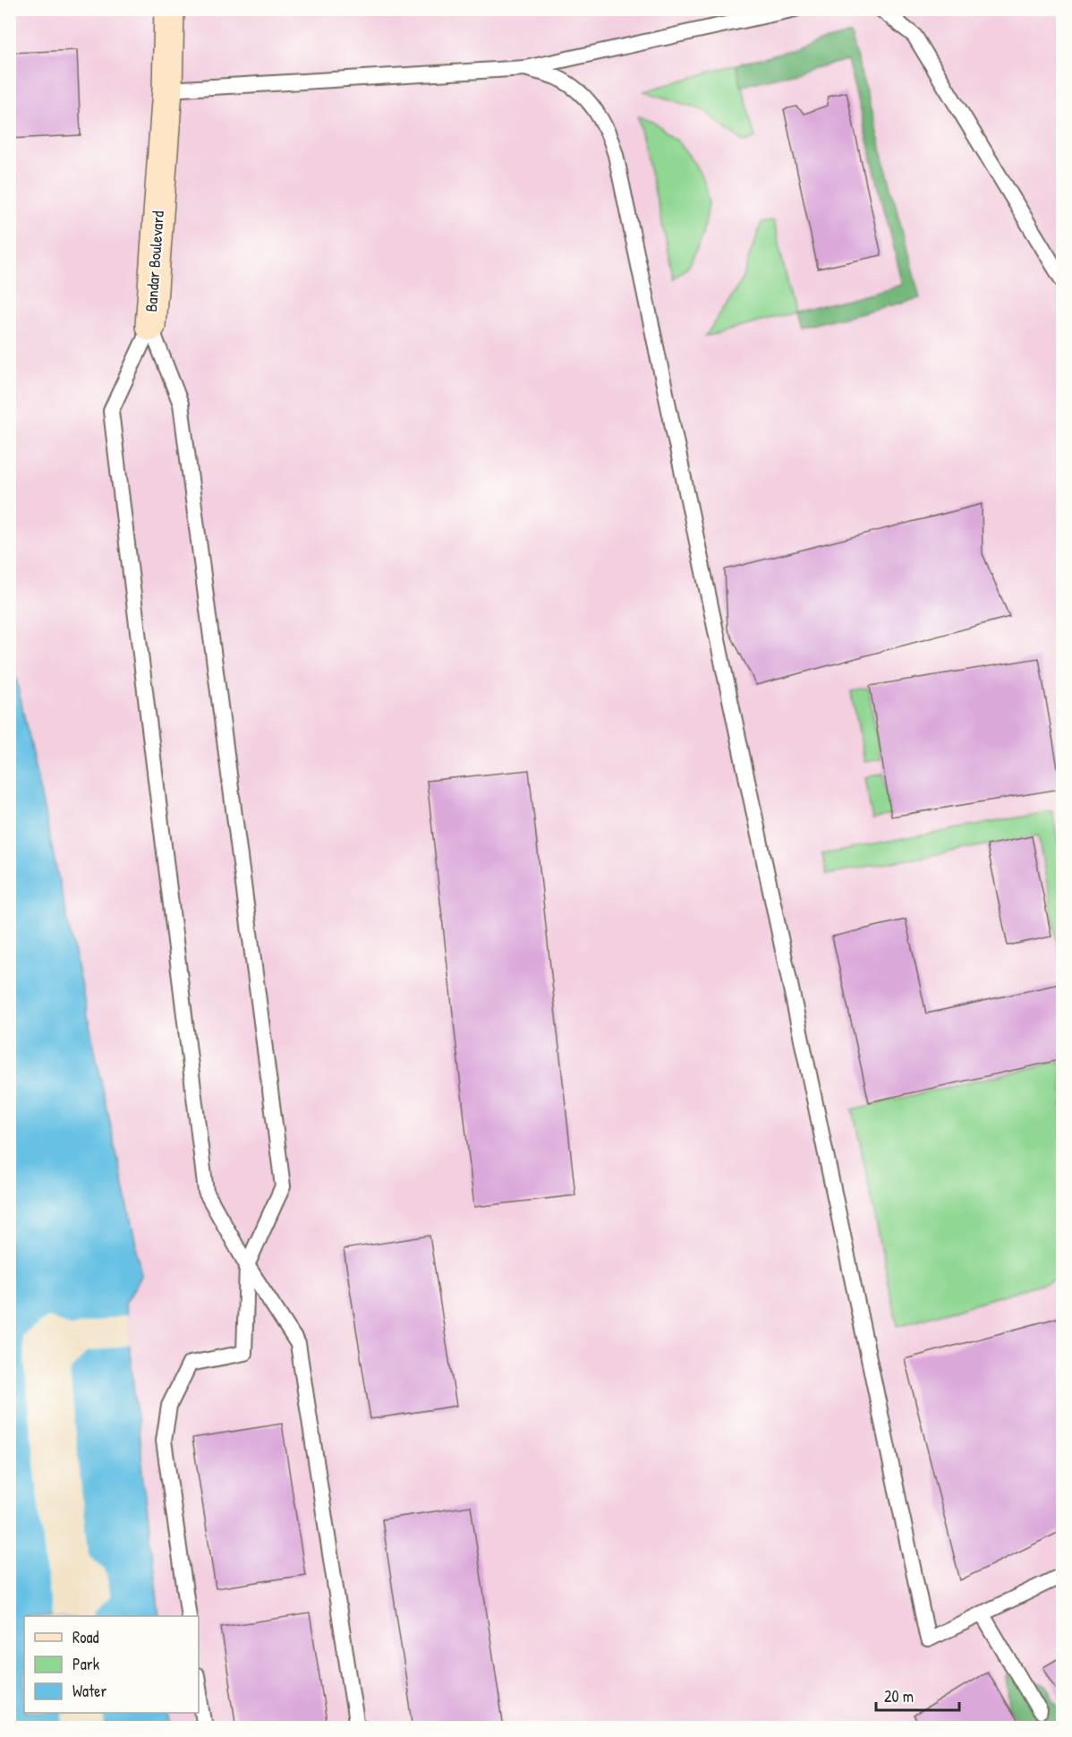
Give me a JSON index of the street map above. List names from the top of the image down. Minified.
{"streets":{"main road":["Bandar Boulevard"]},"legend":["Road","Park","Water"],"scale_bar":"20 m"}
